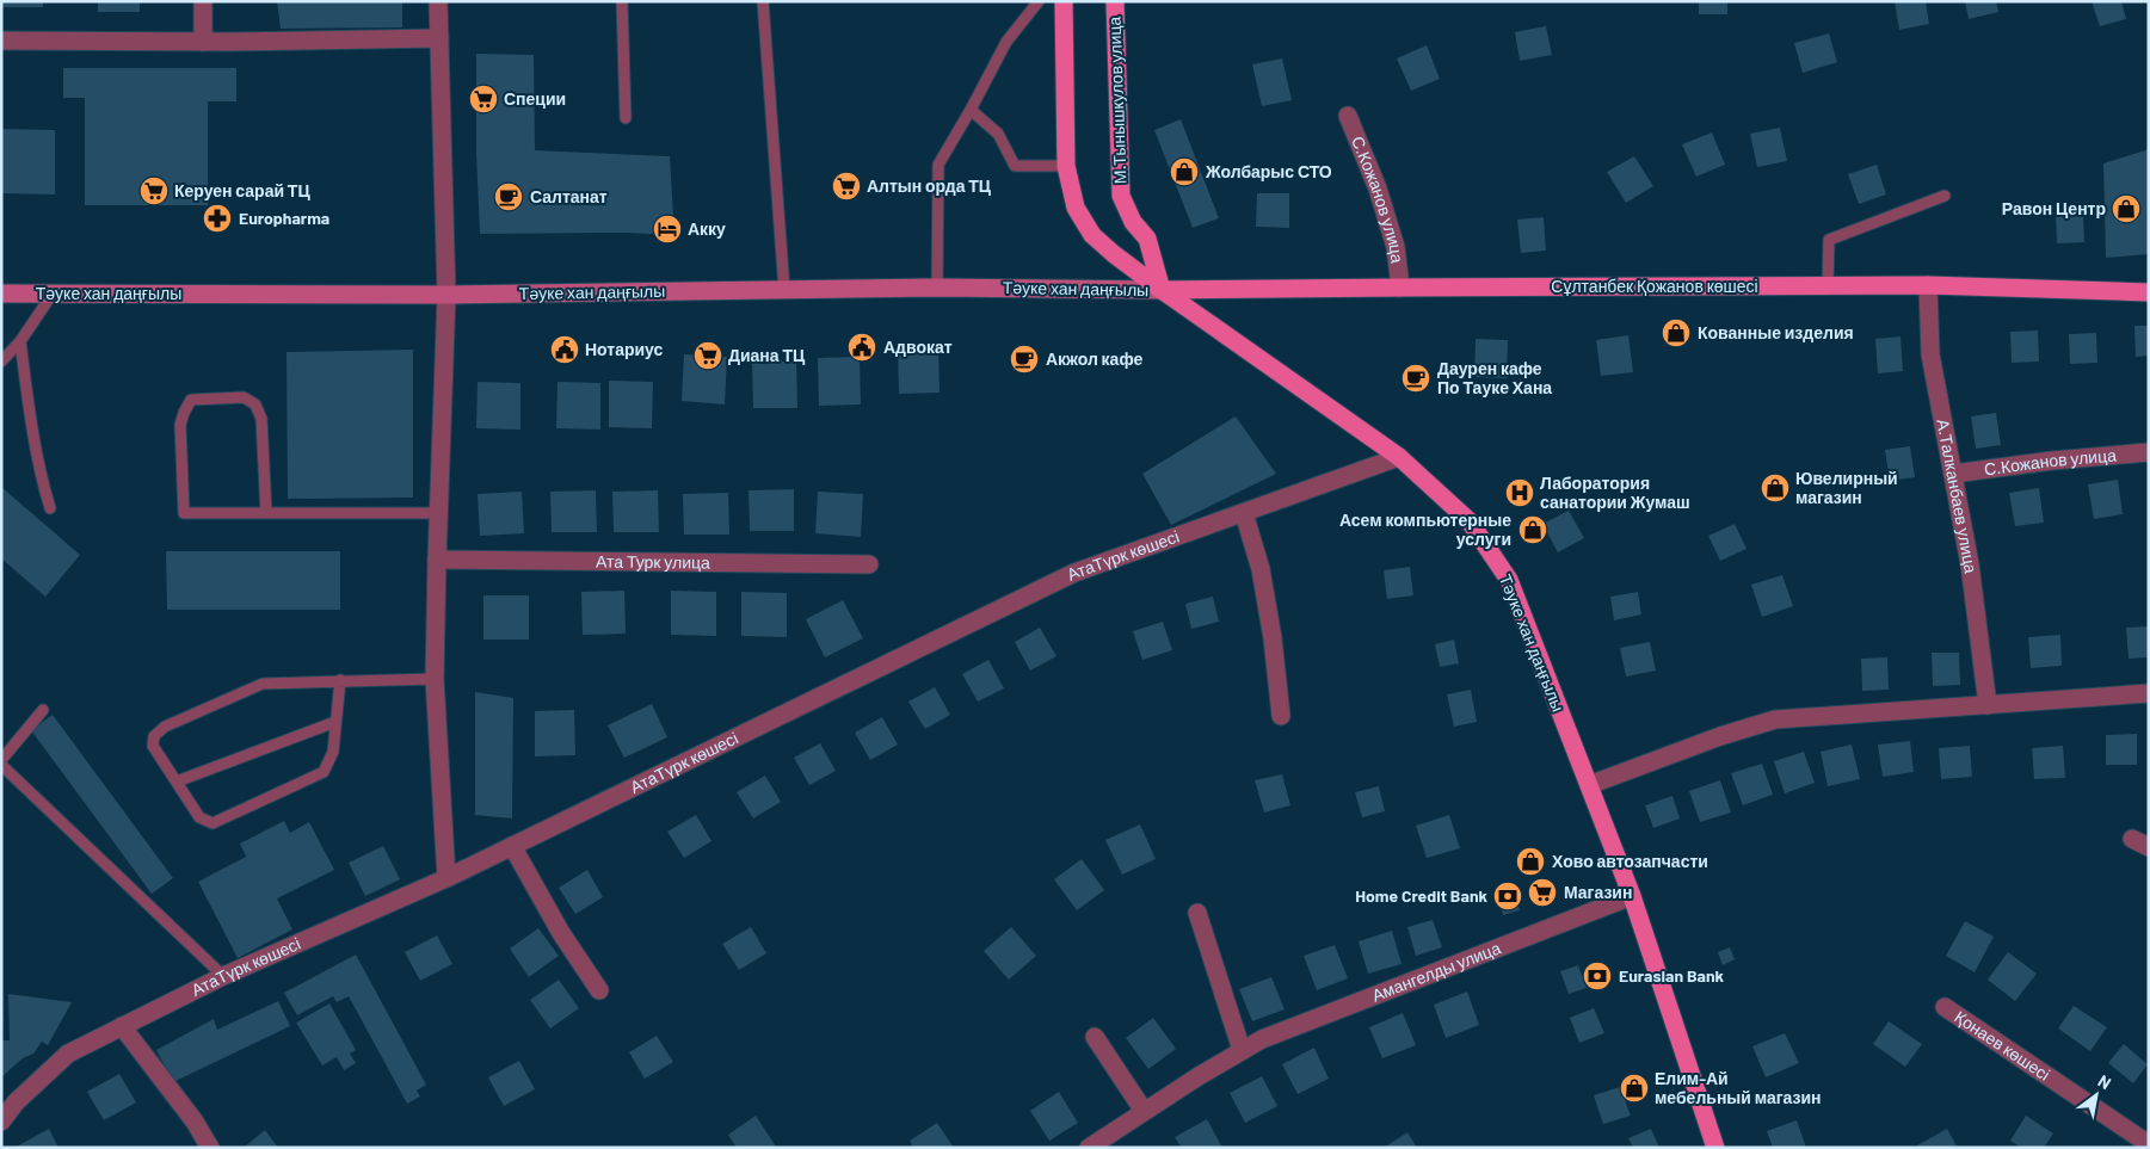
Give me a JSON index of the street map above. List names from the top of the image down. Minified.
{"streets":{"main road":["М.Тынышкулов улица","Сұлтанбек Қожанов көшесі","Тәуке хан даңғылы"],"street":["С.Кожанов улица","А.Талканбаев улица","АтаТүрк көшесі","Ата Турк улица","Амангелды улица","Қонаев көшесі"]},"crossings":[["М.Тынышкулов улица","Сұлтанбек Қожанов көшесі"],["М.Тынышкулов улица","Тәуке хан даңғылы"],["С.Кожанов улица","Сұлтанбек Қожанов көшесі"],["С.Кожанов улица","А.Талканбаев улица"],["Сұлтанбек Қожанов көшесі","Тәуке хан даңғылы"],["Сұлтанбек Қожанов көшесі","А.Талканбаев улица"],["Тәуке хан даңғылы","АтаТүрк көшесі"],["Тәуке хан даңғылы","Амангелды улица"]],"places":{"supermarket":["Специи","Алтын орда ТЦ","Керуен сарай ТЦ","Диана ТЦ","Магазин"],"shop":["Жолбарыс СТО","Равон Центр","Кованные изделия","Ювелирный магазин","Асем компьютерные услуги","Хово автозапчасти","Елим-Ай мебельный магазин"],"cafe":["Салтанат","Акжол кафе","Даурен кафе По Тауке Хана"],"pharmacy":["Europharma"],"hotel":["Акку"],"public building":["Адвокат","Нотариус"],"hospital":["Лаборатория санатории Жумаш"],"bank":["Home Credit Bank","Eurasian Bank"]},"north":"top right"}
